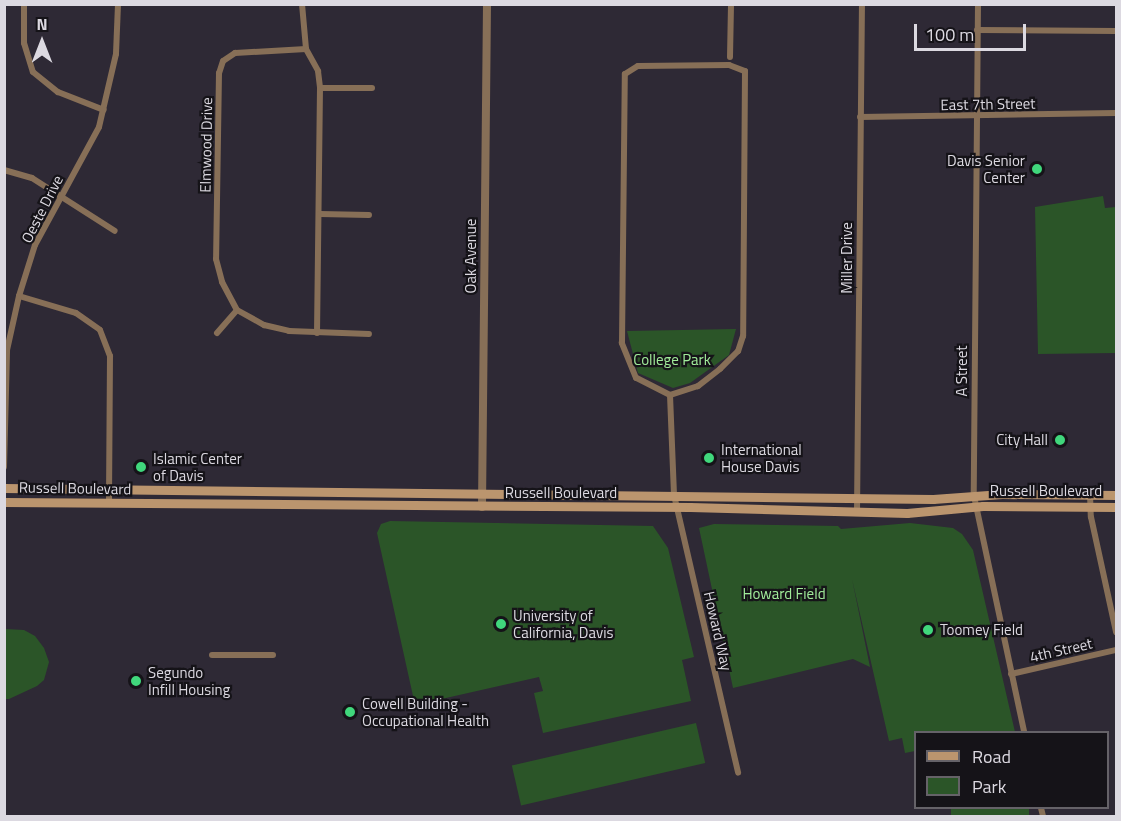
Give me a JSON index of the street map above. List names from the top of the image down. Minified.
{"streets":{"main road":["Russell Boulevard"],"street":["East 7th Street","Elmwood Drive","Oeste Drive","Oak Avenue","Miller Drive","A Street","Howard Way","4th Street"]},"crossings":[["East 7th Street","Miller Drive"],["East 7th Street","A Street"],["Oak Avenue","Russell Boulevard"],["Miller Drive","Russell Boulevard"],["A Street","Russell Boulevard"],["A Street","4th Street"],["Russell Boulevard","Howard Way"]],"parks":["College Park","Howard Field"],"places":["Davis Senior Center","City Hall","International House Davis","Islamic Center of Davis","University of California, Davis","Toomey Field","Segundo Infill Housing","Cowell Building - Occupational Health"],"legend":["Road","Park"],"scale_bar":"100 m","north":"top"}
